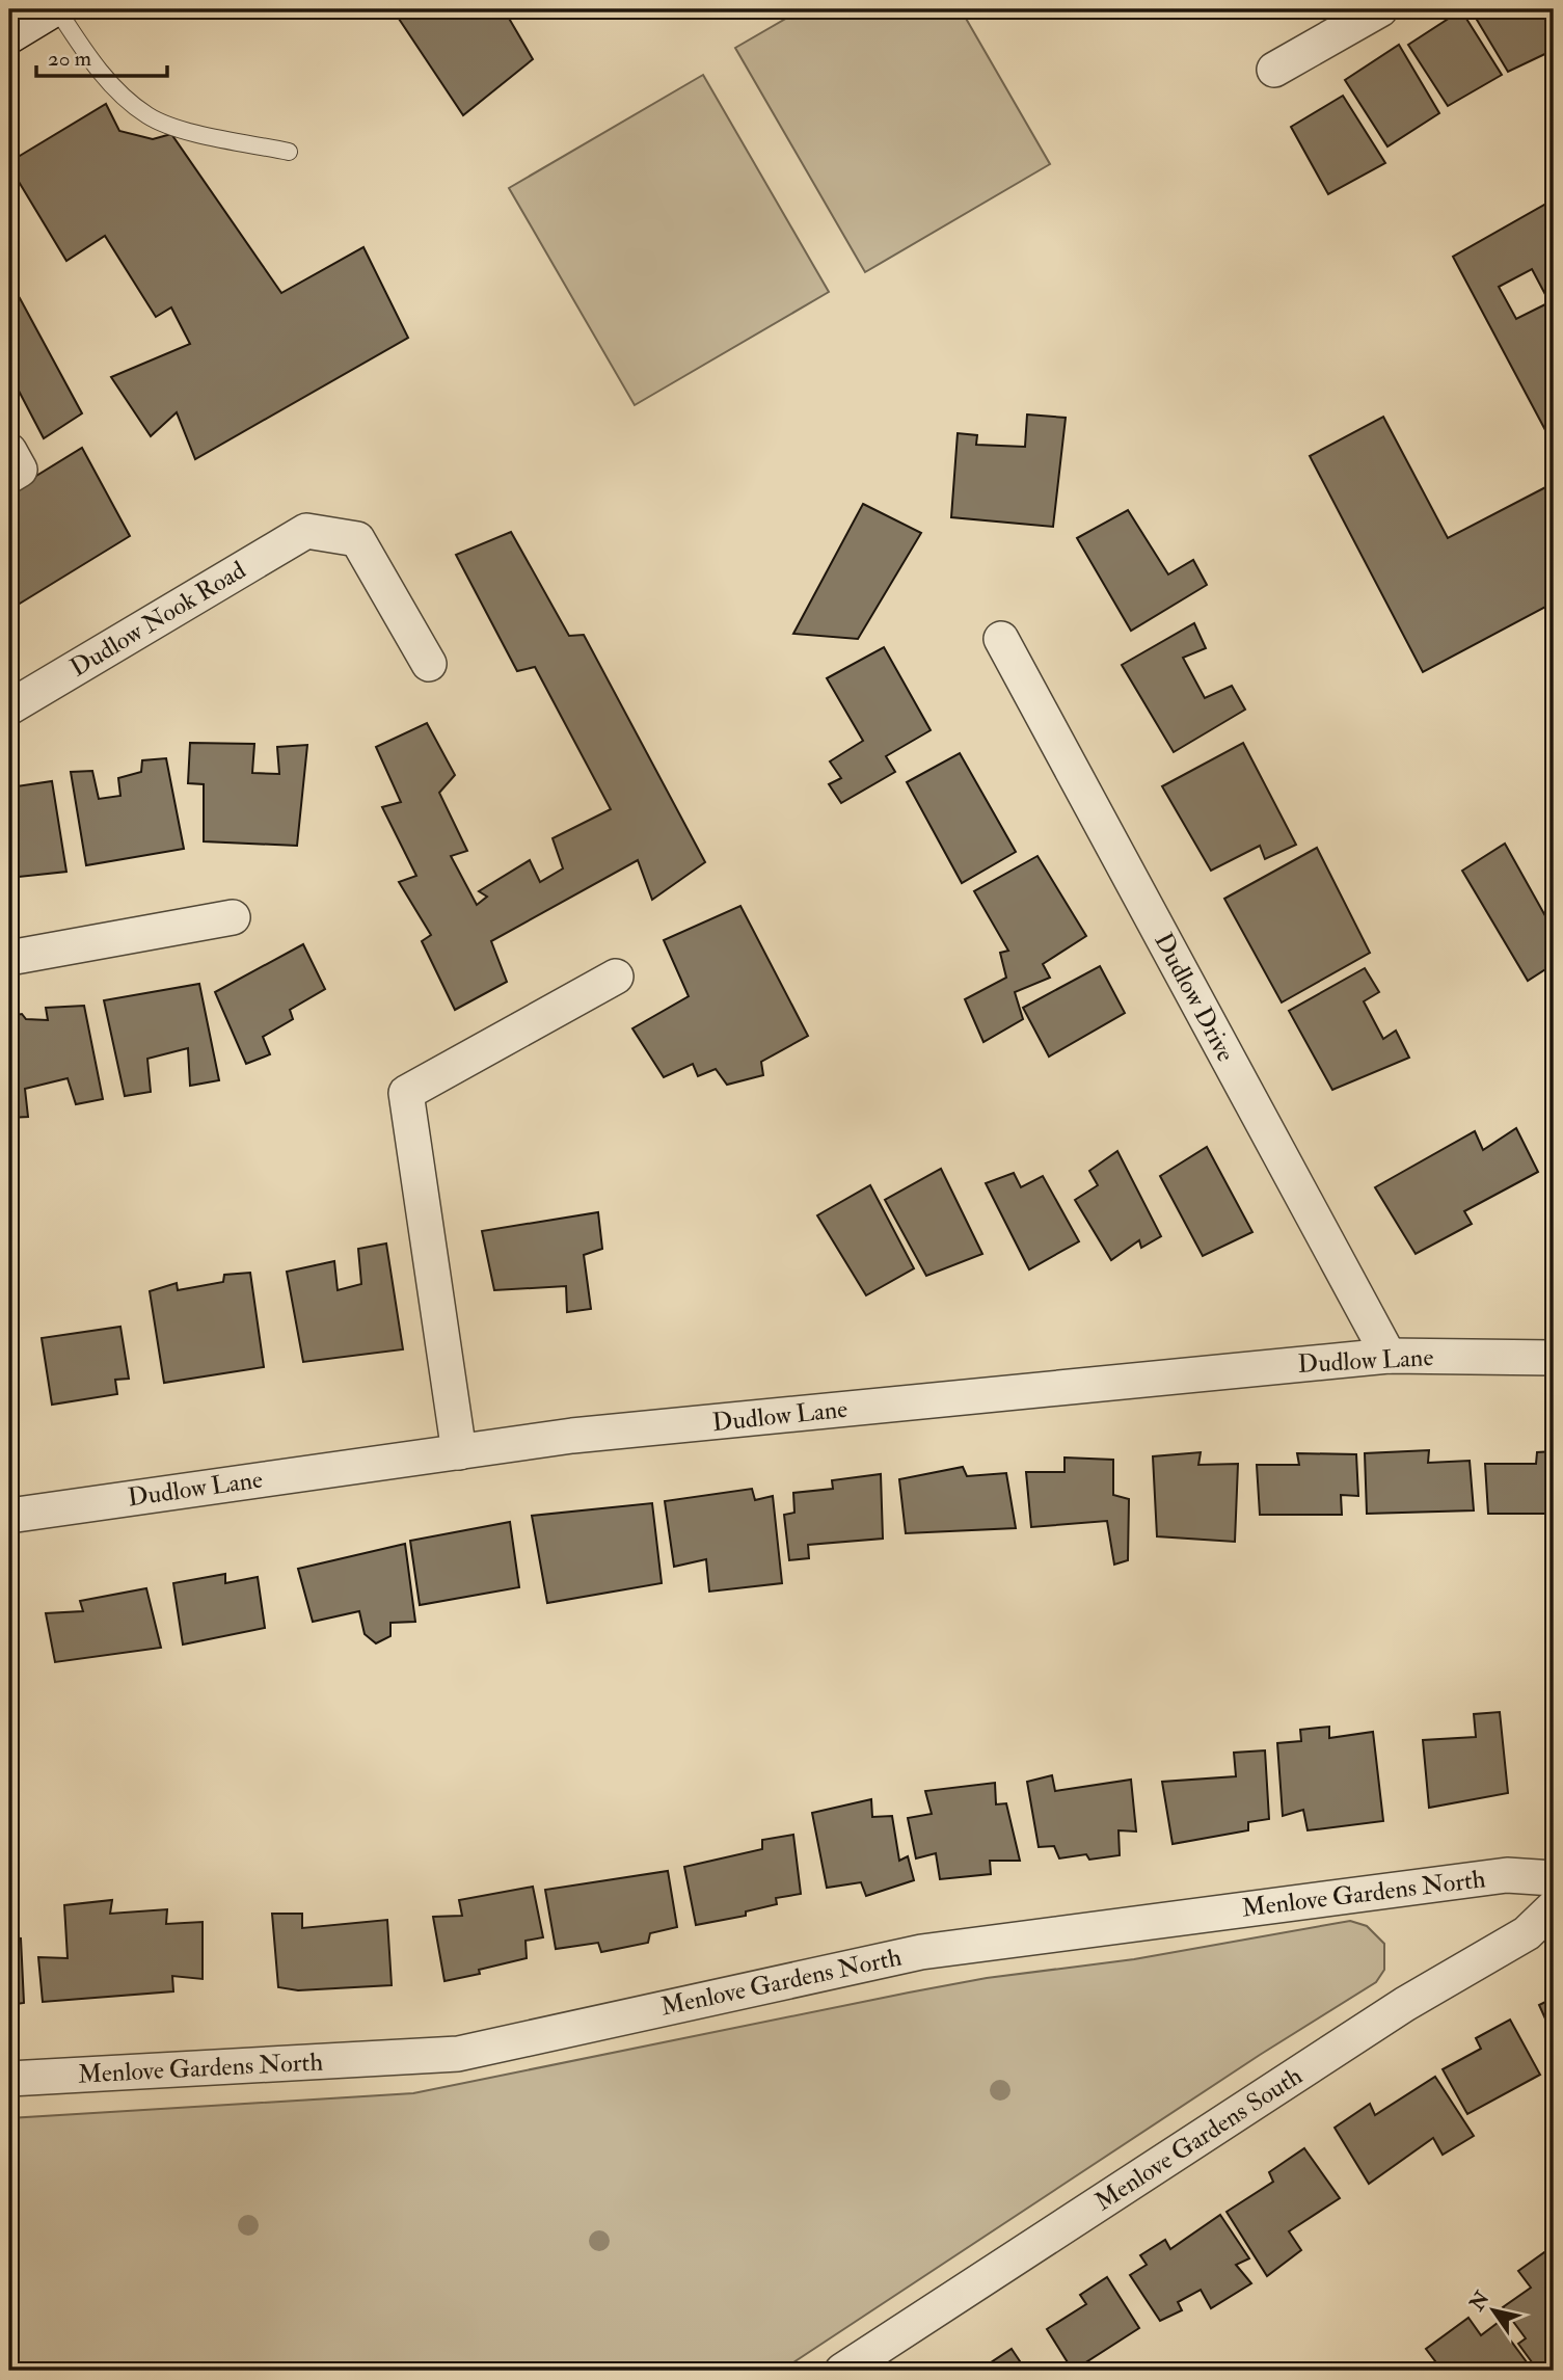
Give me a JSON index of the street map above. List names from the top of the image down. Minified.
{"streets":{"street":["Dudlow Nook Road","Dudlow Drive","Dudlow Lane","Menlove Gardens North","Menlove Gardens South"]},"crossings":[["Dudlow Drive","Dudlow Lane"]],"scale_bar":"20 m","north":"top left"}
